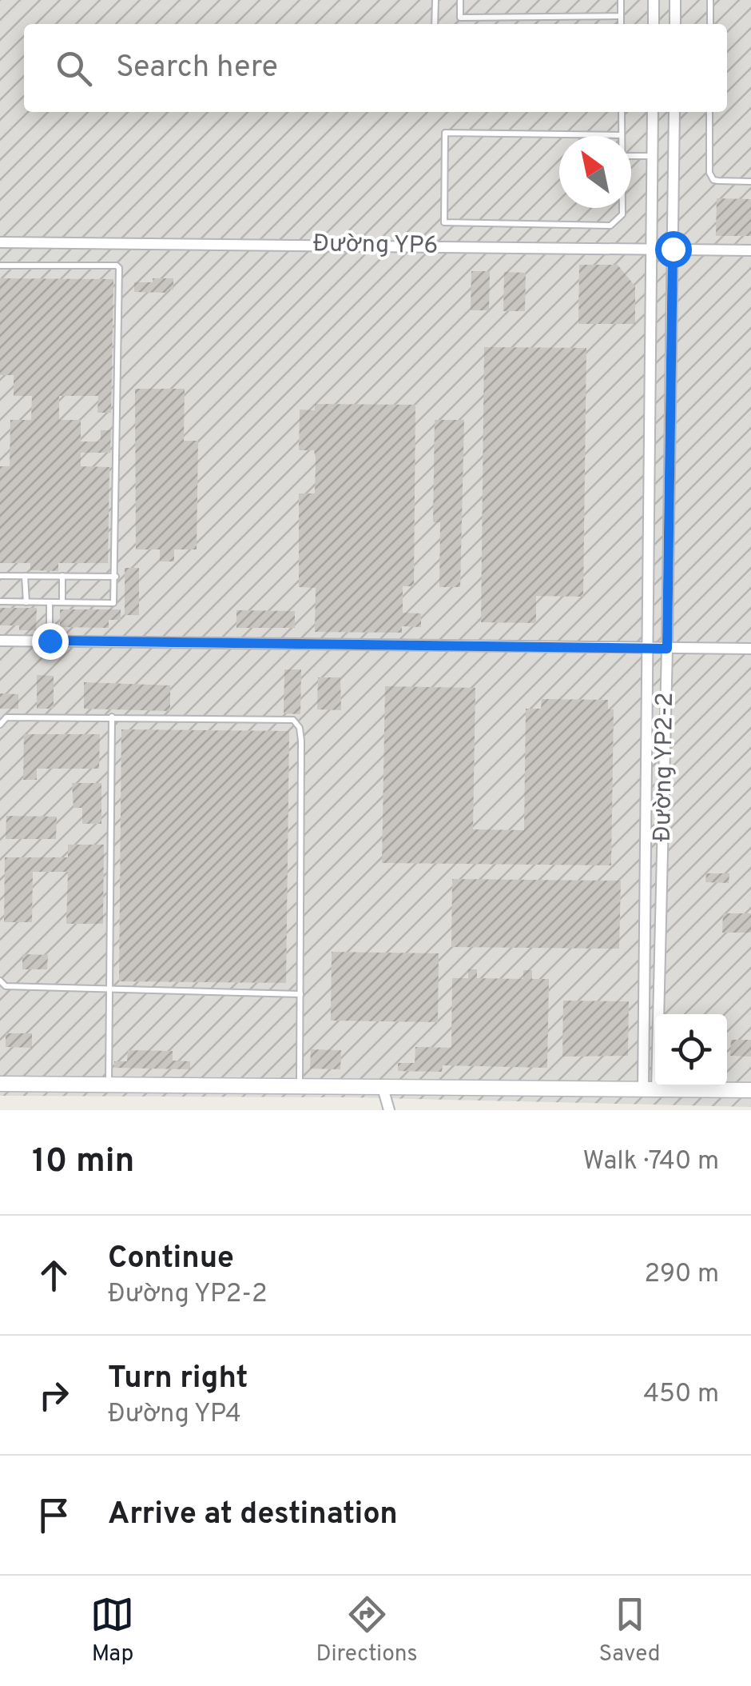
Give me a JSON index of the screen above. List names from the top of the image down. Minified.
{"streets":{"street":["Đường YP6","Đường YP2-2"]},"crossings":[["Đường YP6","Đường YP2-2"]],"north":"top left","page":{"search":"Search here","heading":["10 min","Walk · 740 m"],"list":[["Continue","Đường YP2-2","290 m"],["Turn right","Đường YP4","450 m"],"Arrive at destination"],"nav":["Map","Directions","Saved"]}}
